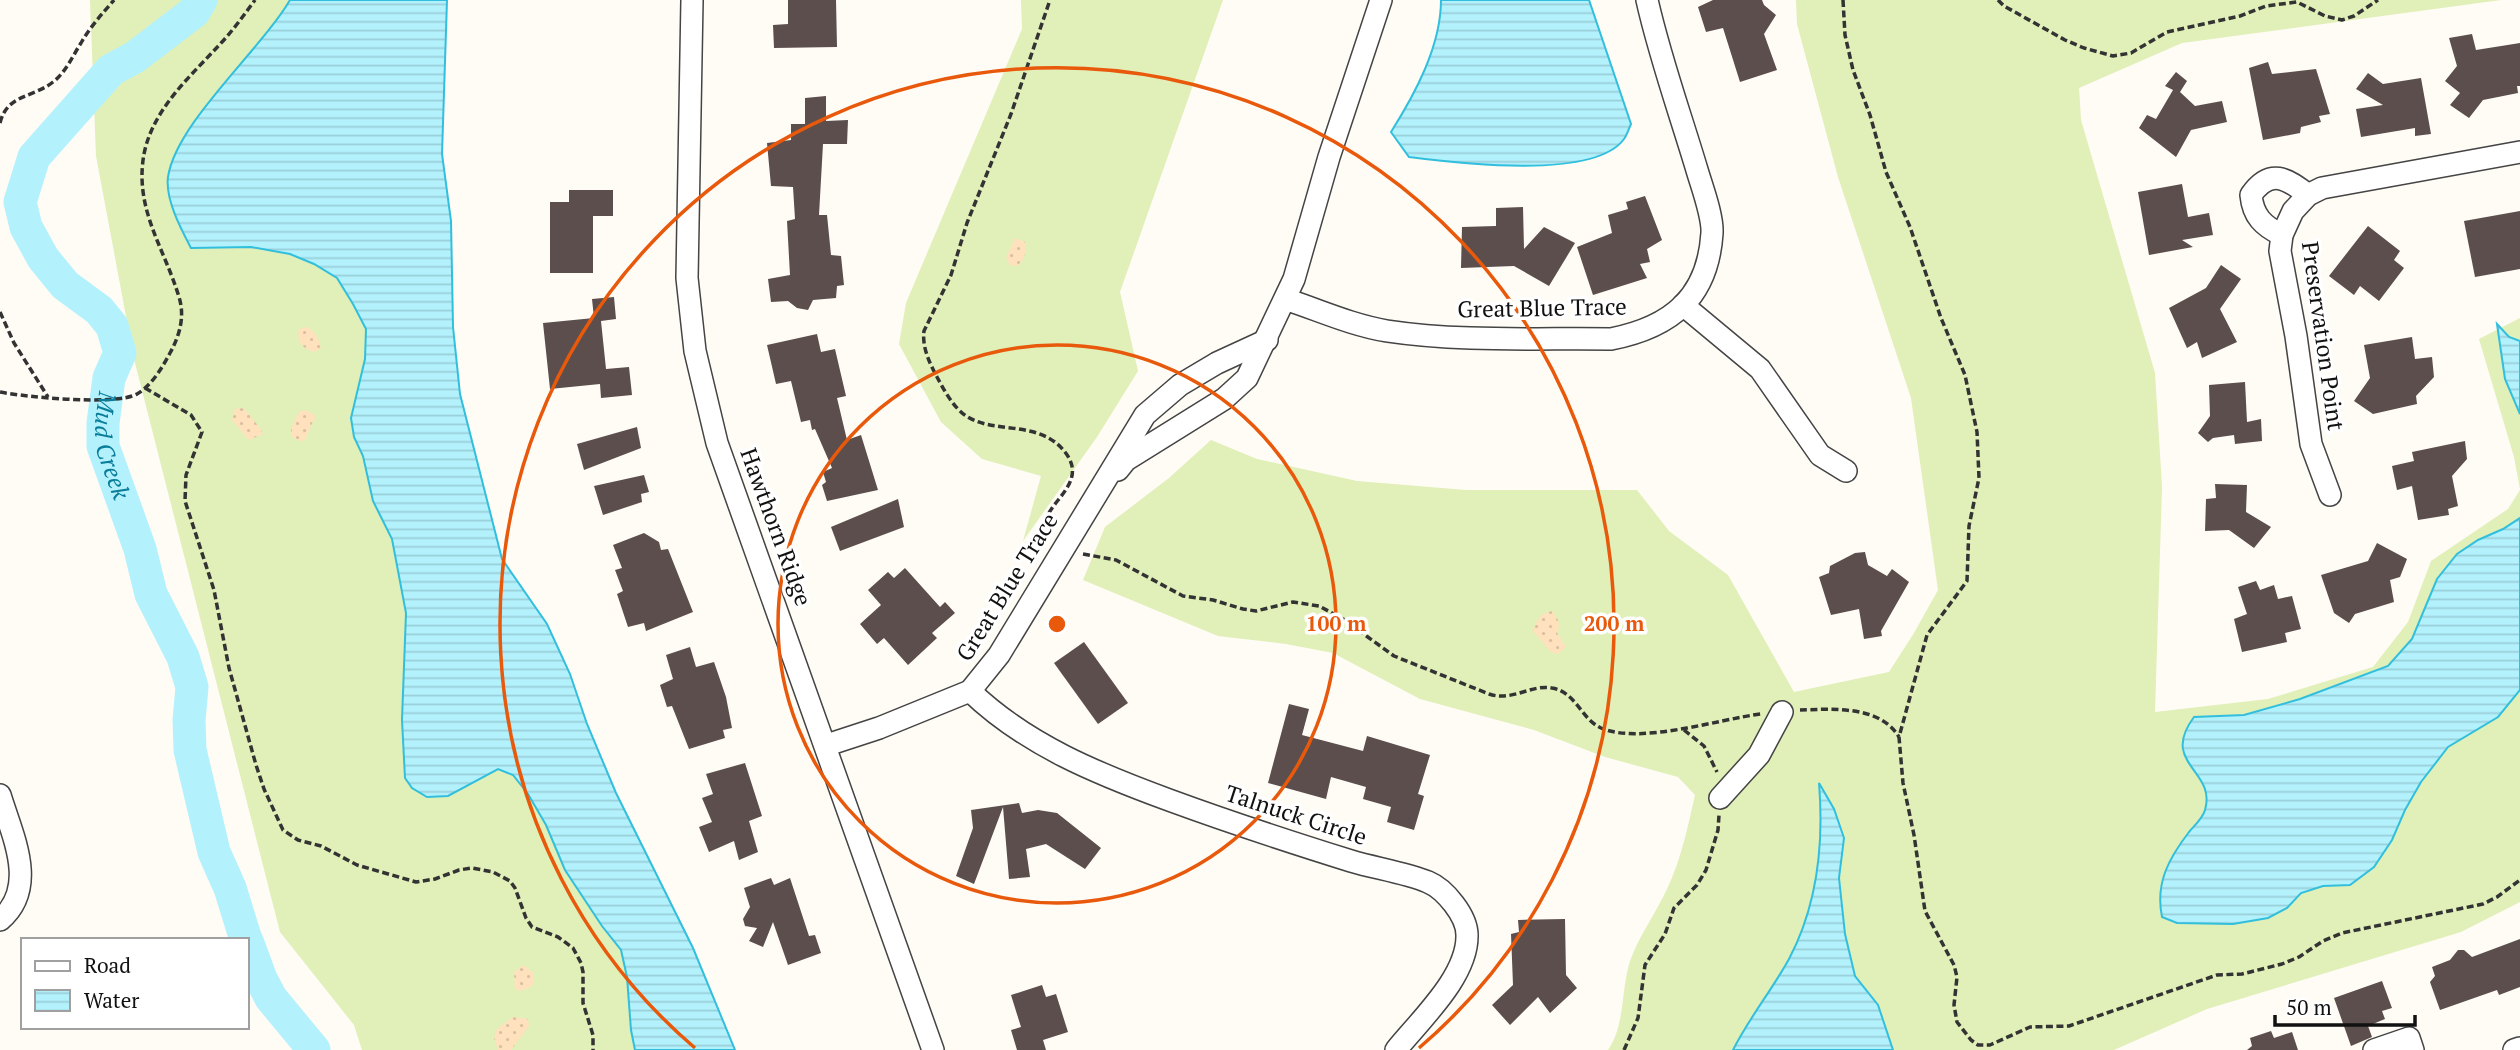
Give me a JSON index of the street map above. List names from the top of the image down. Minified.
{"streets":{"street":["Great Blue Trace","Preservation Point","Hawthorn Ridge","Talnuck Circle"]},"crossings":[["Great Blue Trace","Hawthorn Ridge"],["Great Blue Trace","Talnuck Circle"]],"water":["Mud Creek"],"legend":["Road","Water"],"scale_bar":"50 m","rings":["100 m","200 m"]}
